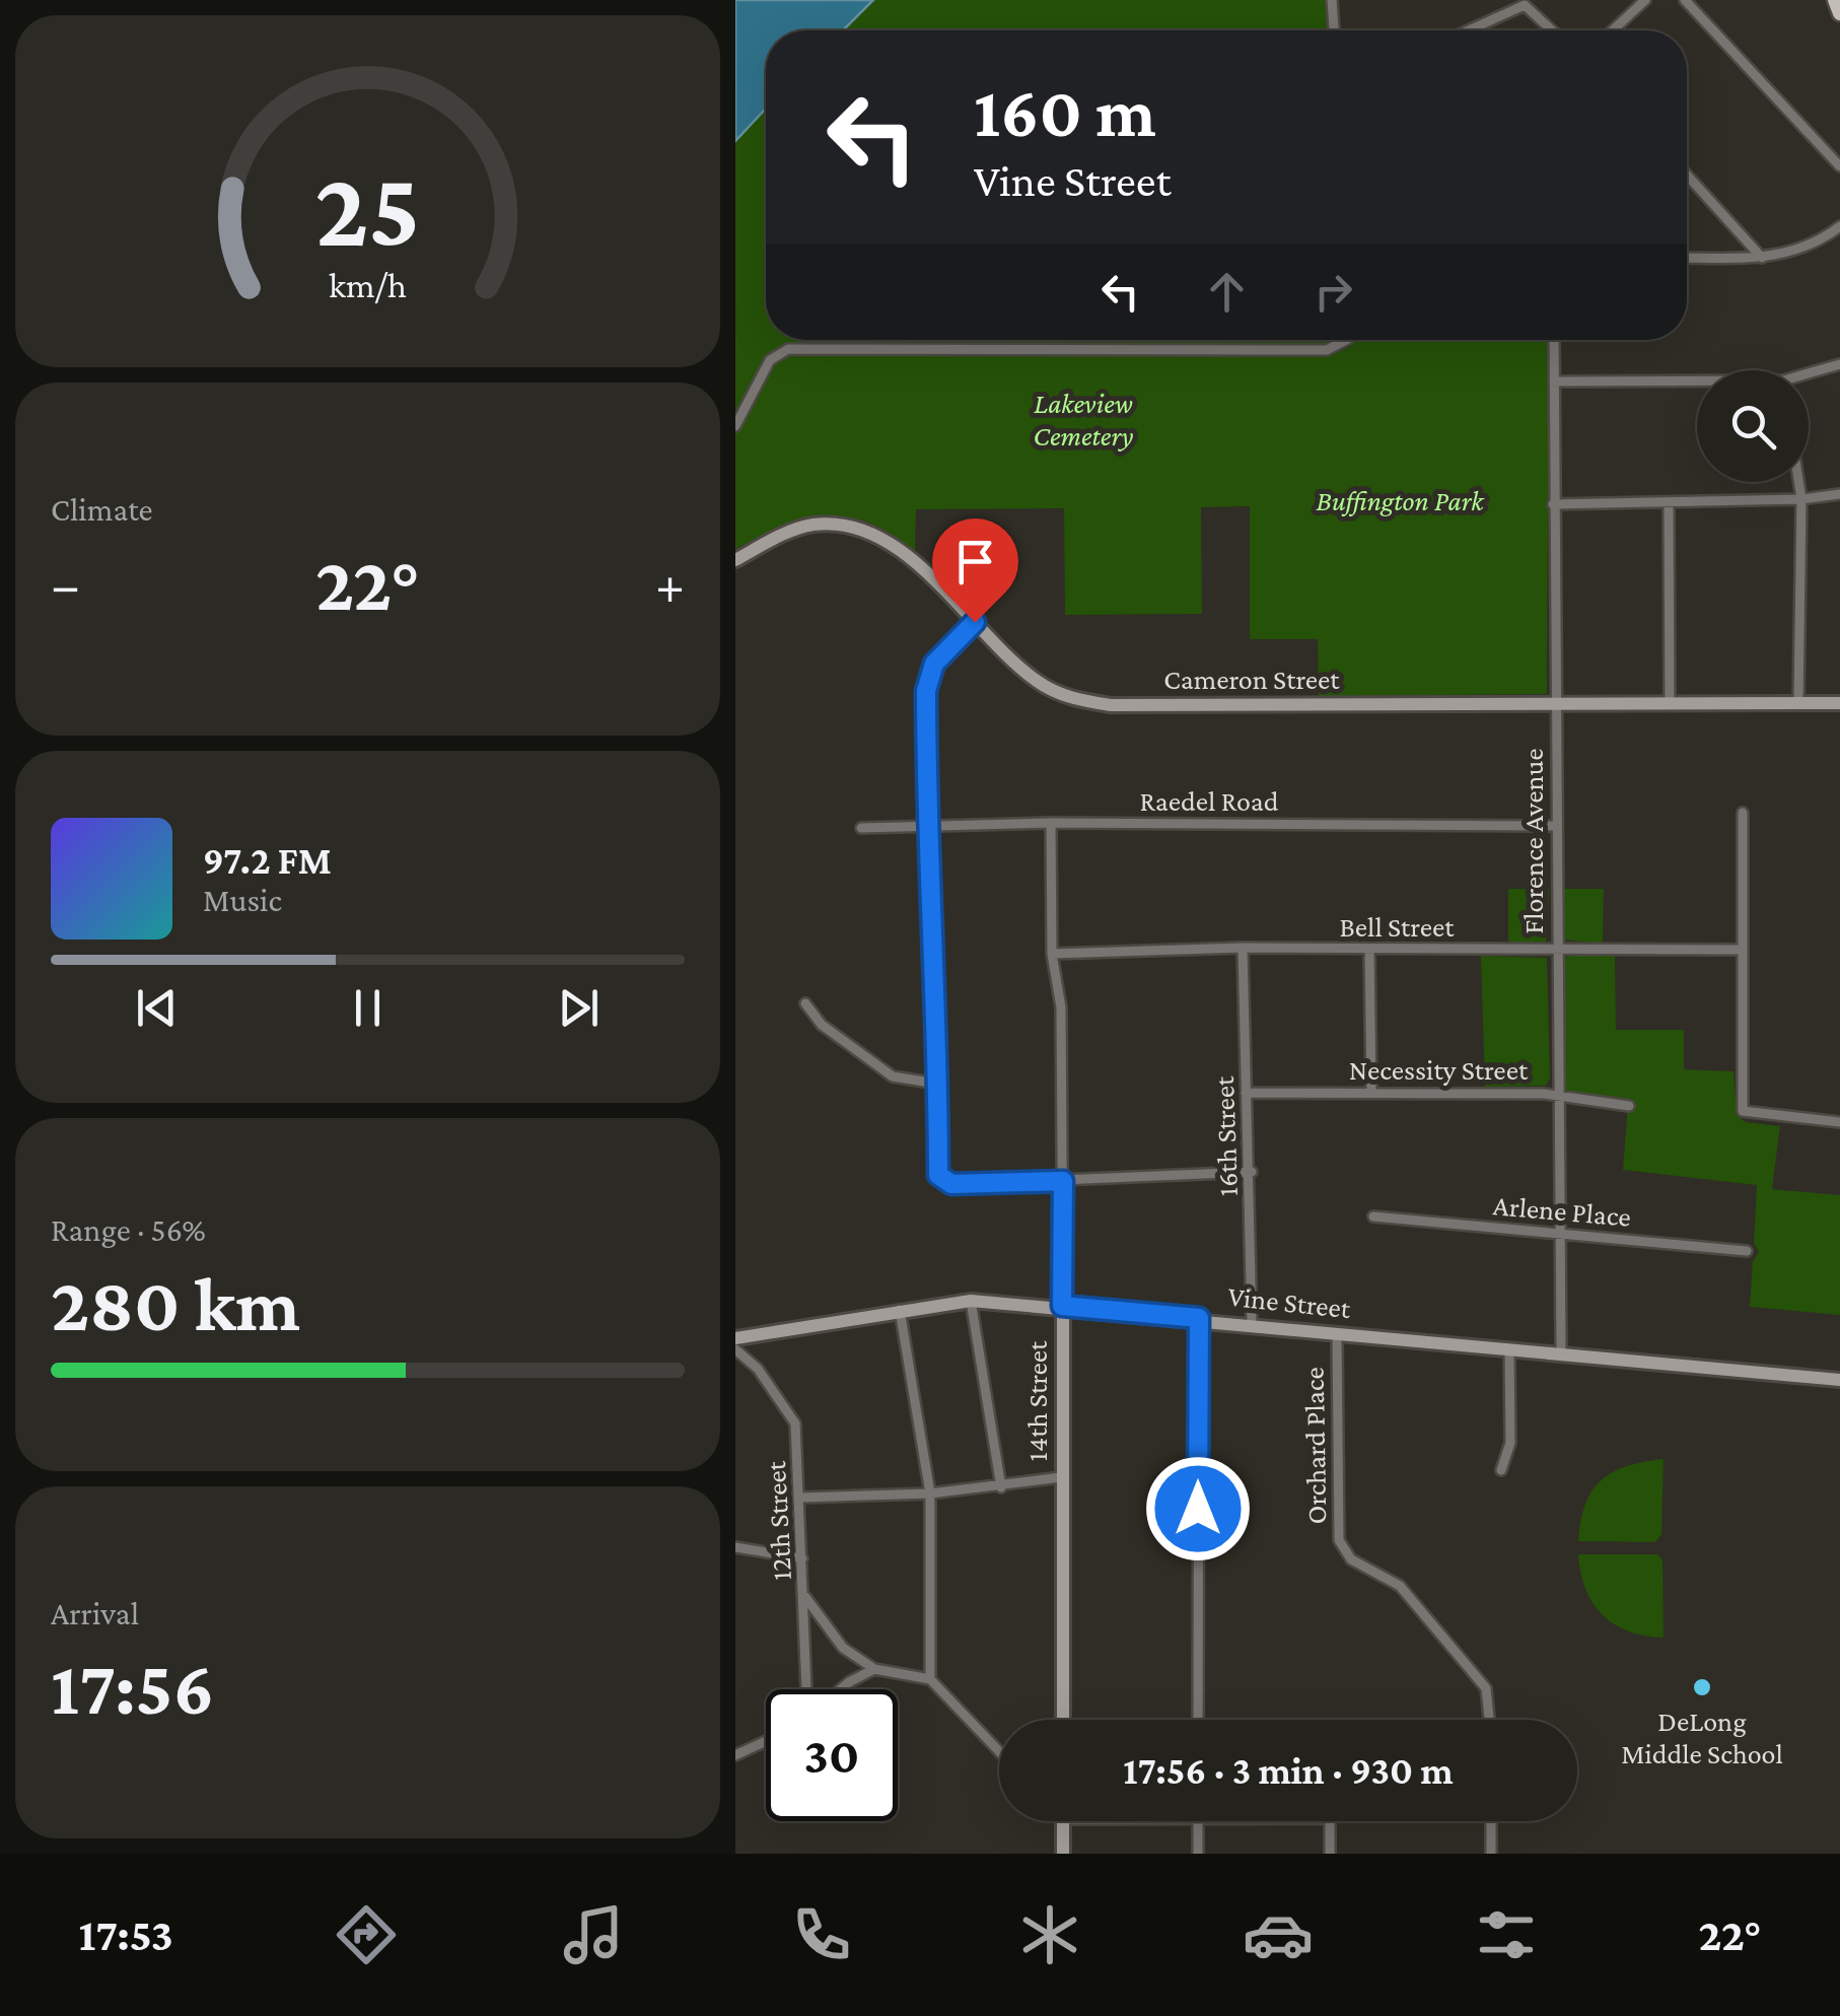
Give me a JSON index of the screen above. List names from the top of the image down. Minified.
{"streets":{"street":["Cameron Street","Raedel Road","Florence Avenue","Bell Street","Necessity Street","16th Street","Arlene Place","Vine Street","14th Street","Orchard Place","12th Street"]},"crossings":[["Cameron Street","Florence Avenue"],["Raedel Road","Florence Avenue"],["Raedel Road","14th Street"],["Florence Avenue","Bell Street"],["Florence Avenue","Necessity Street"],["Florence Avenue","Arlene Place"],["Florence Avenue","Vine Street"],["Bell Street","16th Street"],["Bell Street","14th Street"],["Necessity Street","16th Street"],["16th Street","Vine Street"],["Vine Street","14th Street"],["Vine Street","Orchard Place"]],"parks":["Lakeview Cemetery","Buffington Park"],"places":["DeLong Middle School"],"page":{"turn":["160 m","Vine Street"],"tile":["Climate",["Range · 56%","280 km"],["Arrival","17:56"]],"heat":["−","22°","+"],"song":["97.2 FM","Music"],"limit":"30","trip":"17:56 · 3 min · 930 m","tabs":["17:53","22°"],"gauge":["25","km/h"]}}
